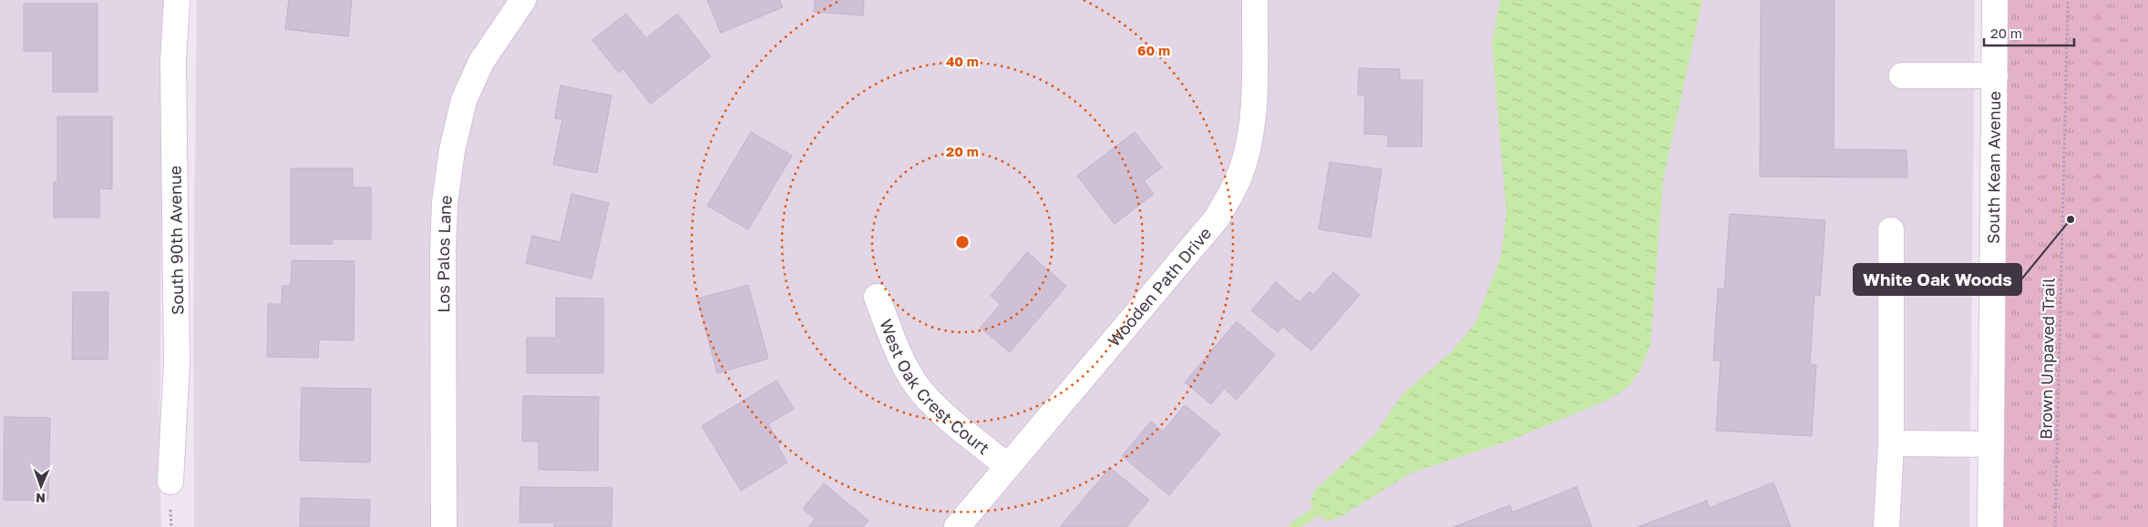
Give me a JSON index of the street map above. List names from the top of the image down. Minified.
{"streets":{"street":["South Kean Avenue","South 90th Avenue","Los Palos Lane","Wooden Path Drive","West Oak Crest Court"],"path":["Brown Unpaved Trail"]},"crossings":[["Wooden Path Drive","West Oak Crest Court"]],"places":["White Oak Woods"],"scale_bar":"20 m","north":"bottom","rings":["60 m","40 m","20 m"]}
